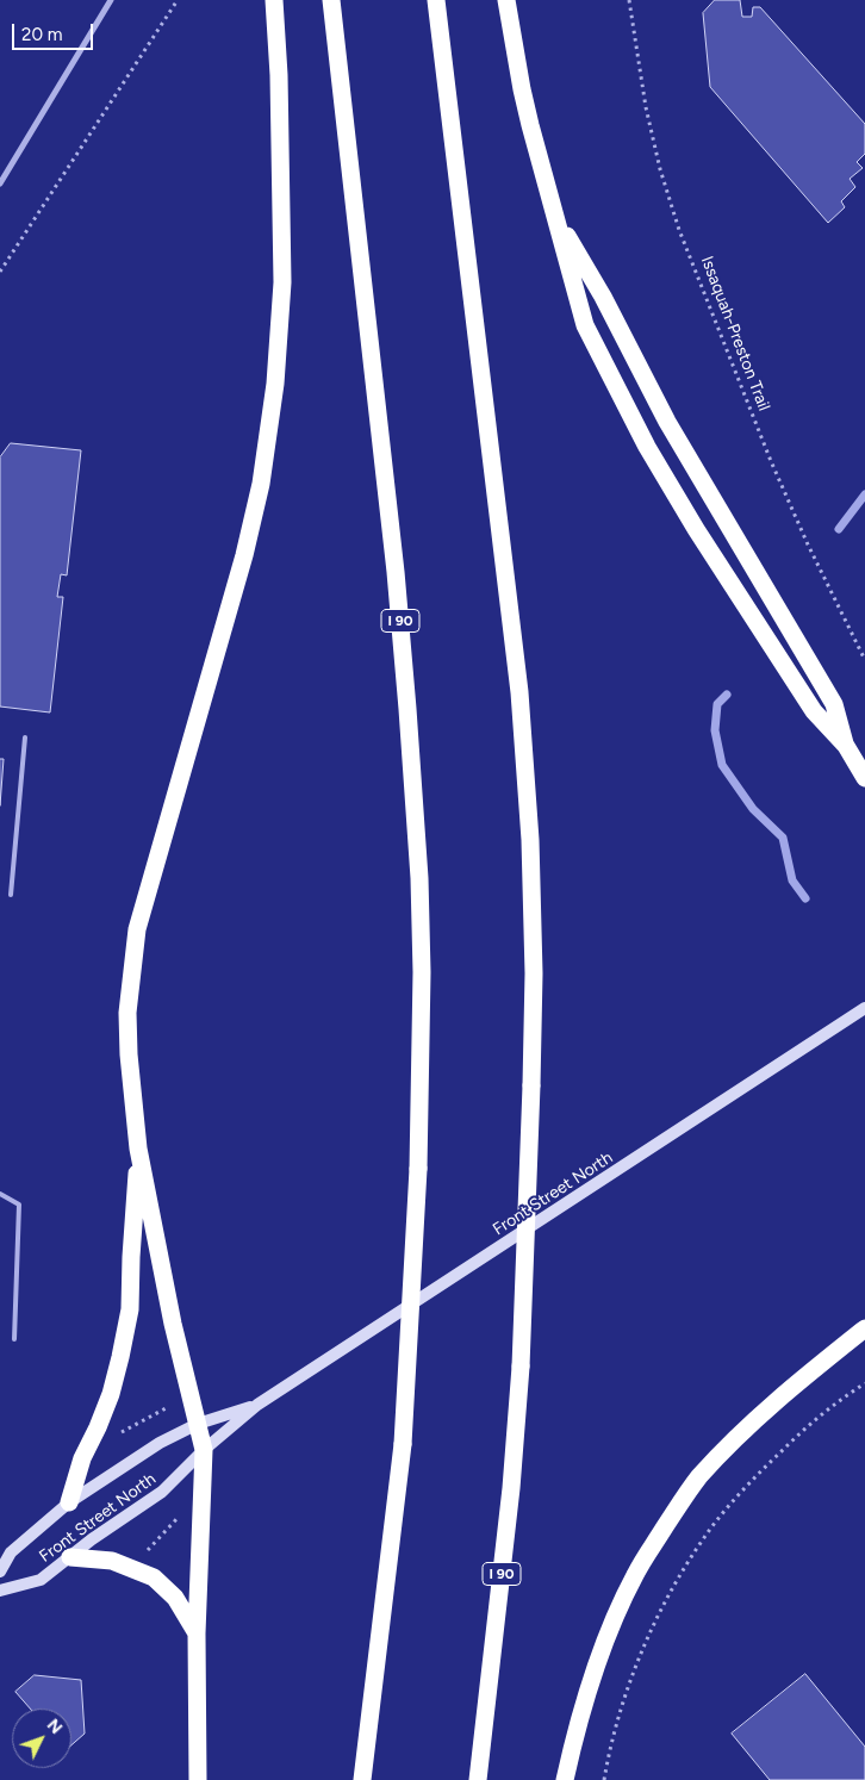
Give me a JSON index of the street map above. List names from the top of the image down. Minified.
{"streets":{"highway":["I 90"],"main road":["Front Street North"],"path":["Issaquah-Preston Trail"]},"scale_bar":"20 m","north":"top right"}
